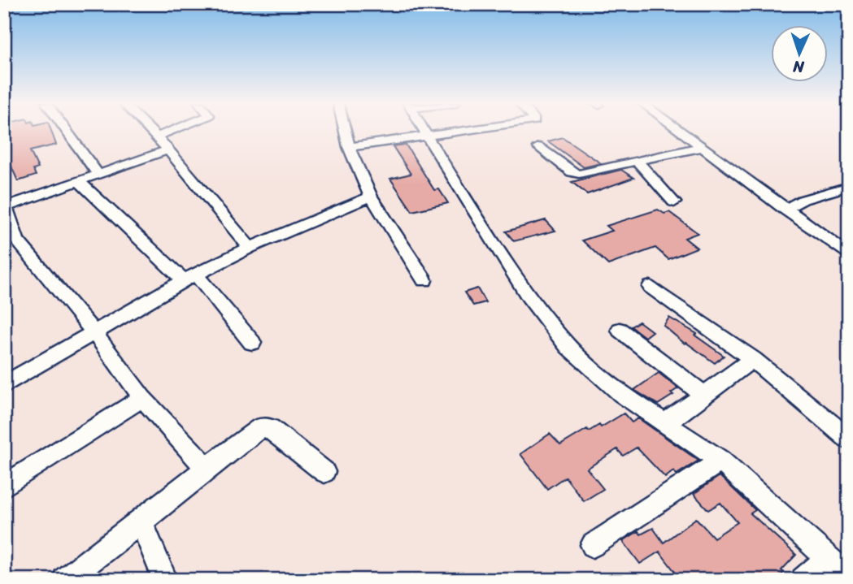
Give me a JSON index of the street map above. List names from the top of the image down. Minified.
{"north":"bottom"}
